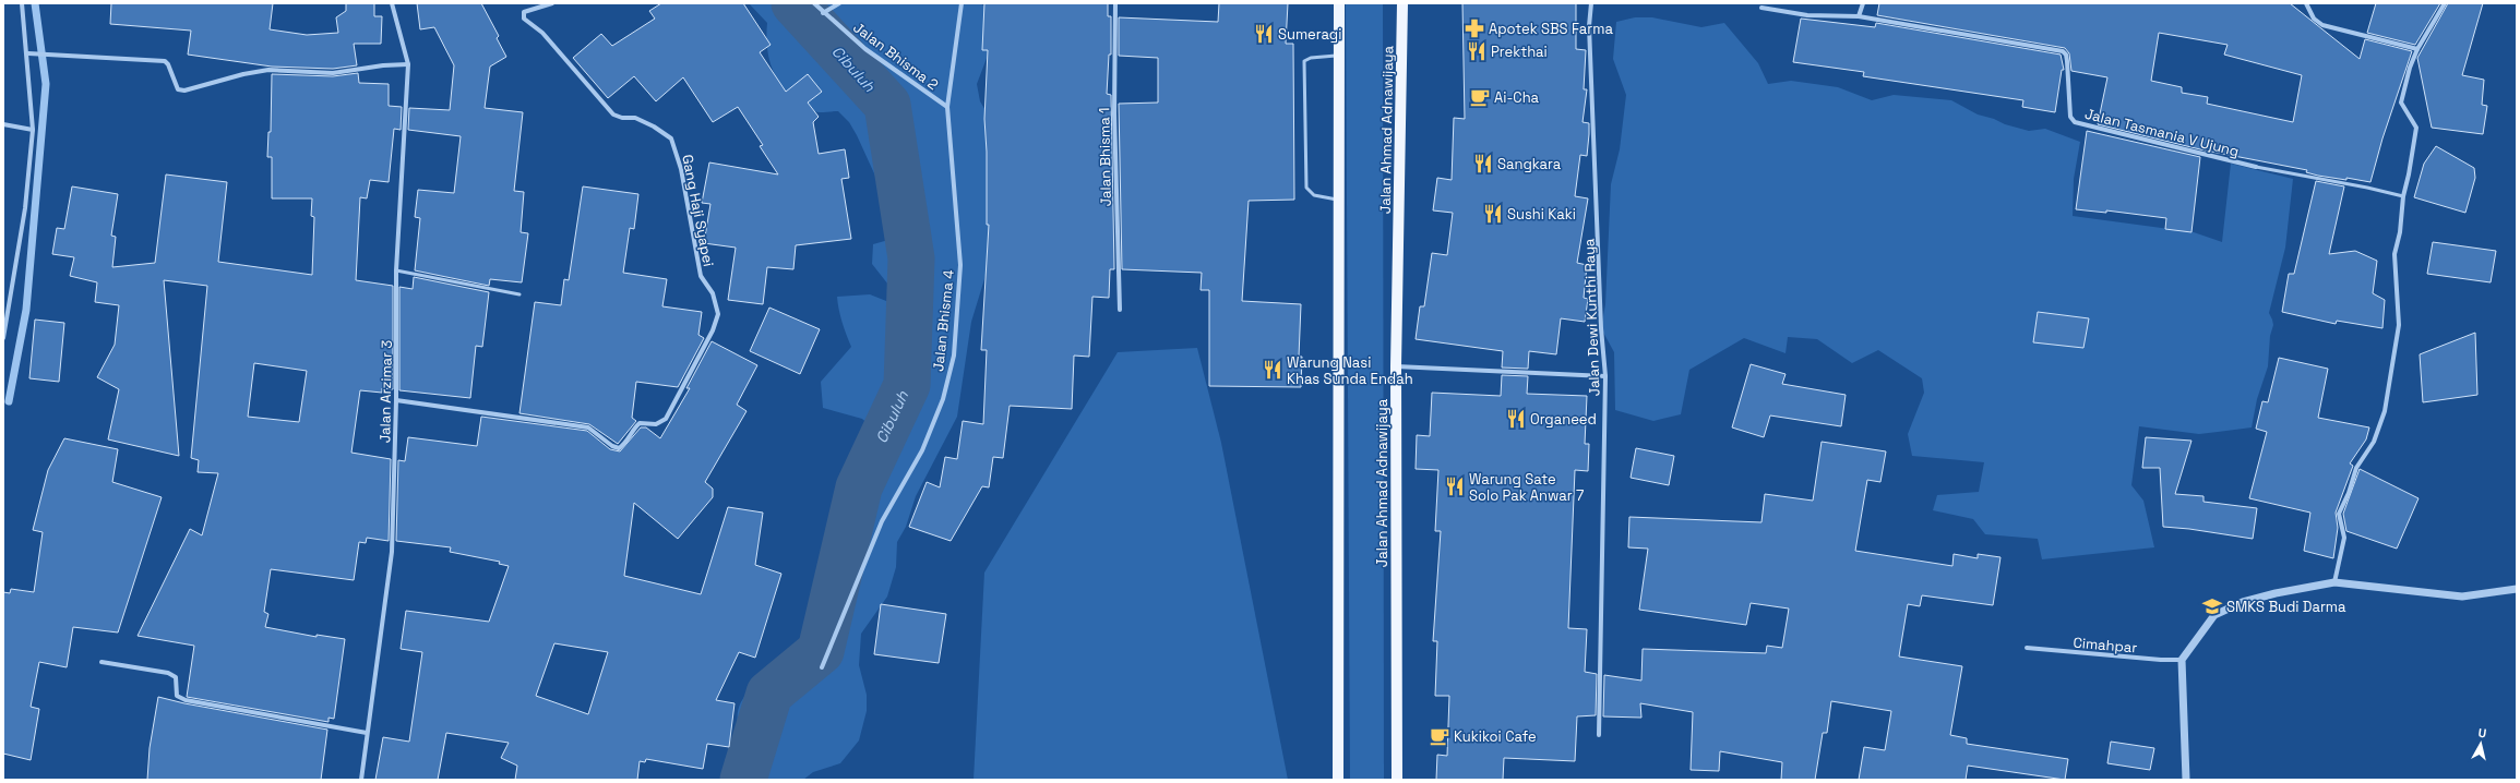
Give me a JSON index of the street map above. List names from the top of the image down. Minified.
{"streets":{"main road":["Jalan Ahmad Adnawijaya"],"street":["Jalan Bhisma 2","Jalan Tasmania V Ujung","Jalan Bhisma 1","Gang Haji Syapei","Jalan Dewi Kunthi Raya","Jalan Bhisma 4","Jalan Arzimar 3","Cimahpar"]},"crossings":[["Jalan Bhisma 2","Jalan Bhisma 4"],["Gang Haji Syapei","Jalan Arzimar 3"]],"water":["Cibuluh"],"places":{"pharmacy":["Apotek SBS Farma"],"restaurant":["Sumeragi","Prekthai","Sangkara","Sushi Kaki","Warung Nasi Khas Sunda Endah","Organeed","Warung Sate Solo Pak Anwar 7"],"cafe":["Ai-Cha","Kukikoi Cafe"],"school or university":["SMKS Budi Darma"]},"north":"top"}
